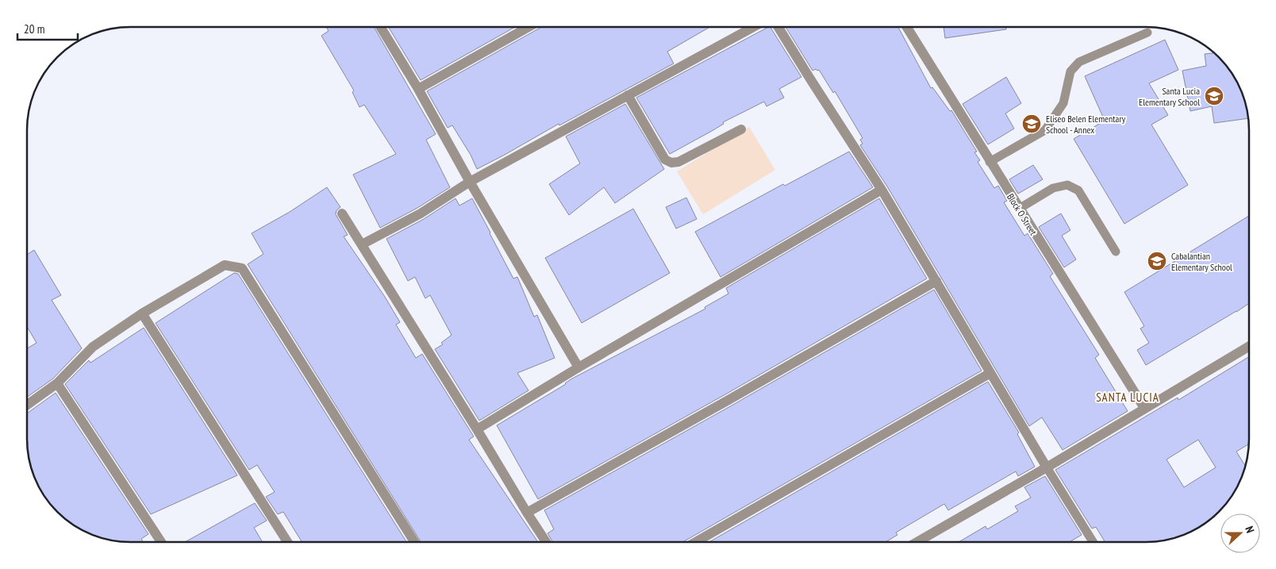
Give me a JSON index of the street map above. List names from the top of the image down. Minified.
{"streets":{"street":["Block O Street"]},"districts":["SANTA LUCIA"],"places":{"school or university":["Santa Lucia Elementary School","Eliseo Belen Elementary School - Annex","Cabalantian Elementary School"]},"scale_bar":"20 m","north":"right"}
